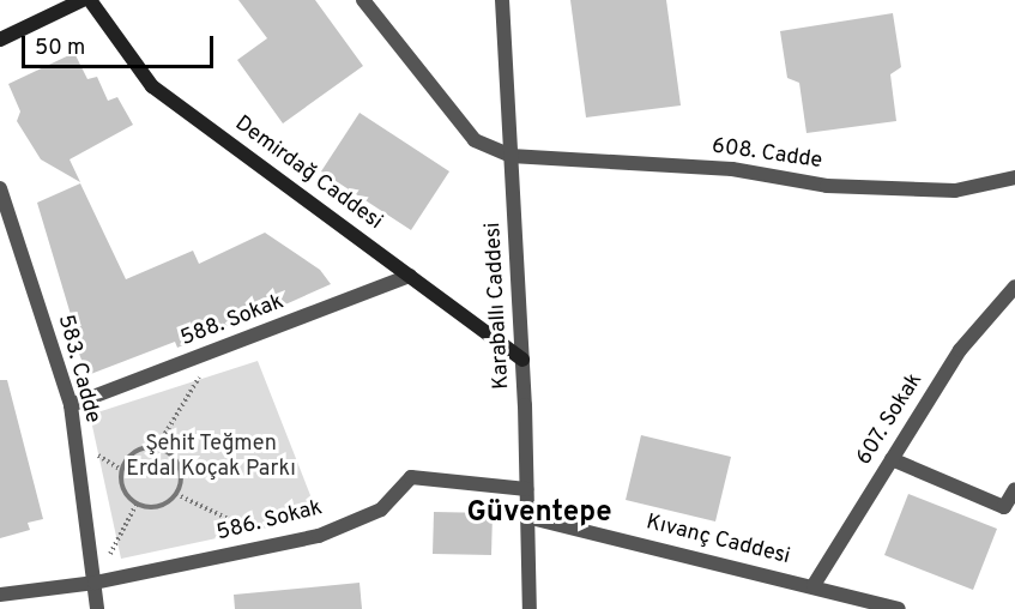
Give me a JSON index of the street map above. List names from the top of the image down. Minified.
{"streets":{"street":["608. Cadde","Demirdağ Caddesi","Karaballı Caddesi","588. Sokak","583. Cadde","607. Sokak","586. Sokak","Kıvanç Caddesi"]},"crossings":[["608. Cadde","Karaballı Caddesi"],["Demirdağ Caddesi","Karaballı Caddesi"],["Demirdağ Caddesi","588. Sokak"],["Karaballı Caddesi","586. Sokak"],["Karaballı Caddesi","Kıvanç Caddesi"],["588. Sokak","583. Cadde"],["583. Cadde","586. Sokak"],["607. Sokak","Kıvanç Caddesi"]],"districts":["Güventepe"],"parks":["Şehit Teğmen Erdal Koçak Parkı"],"scale_bar":"50 m"}
